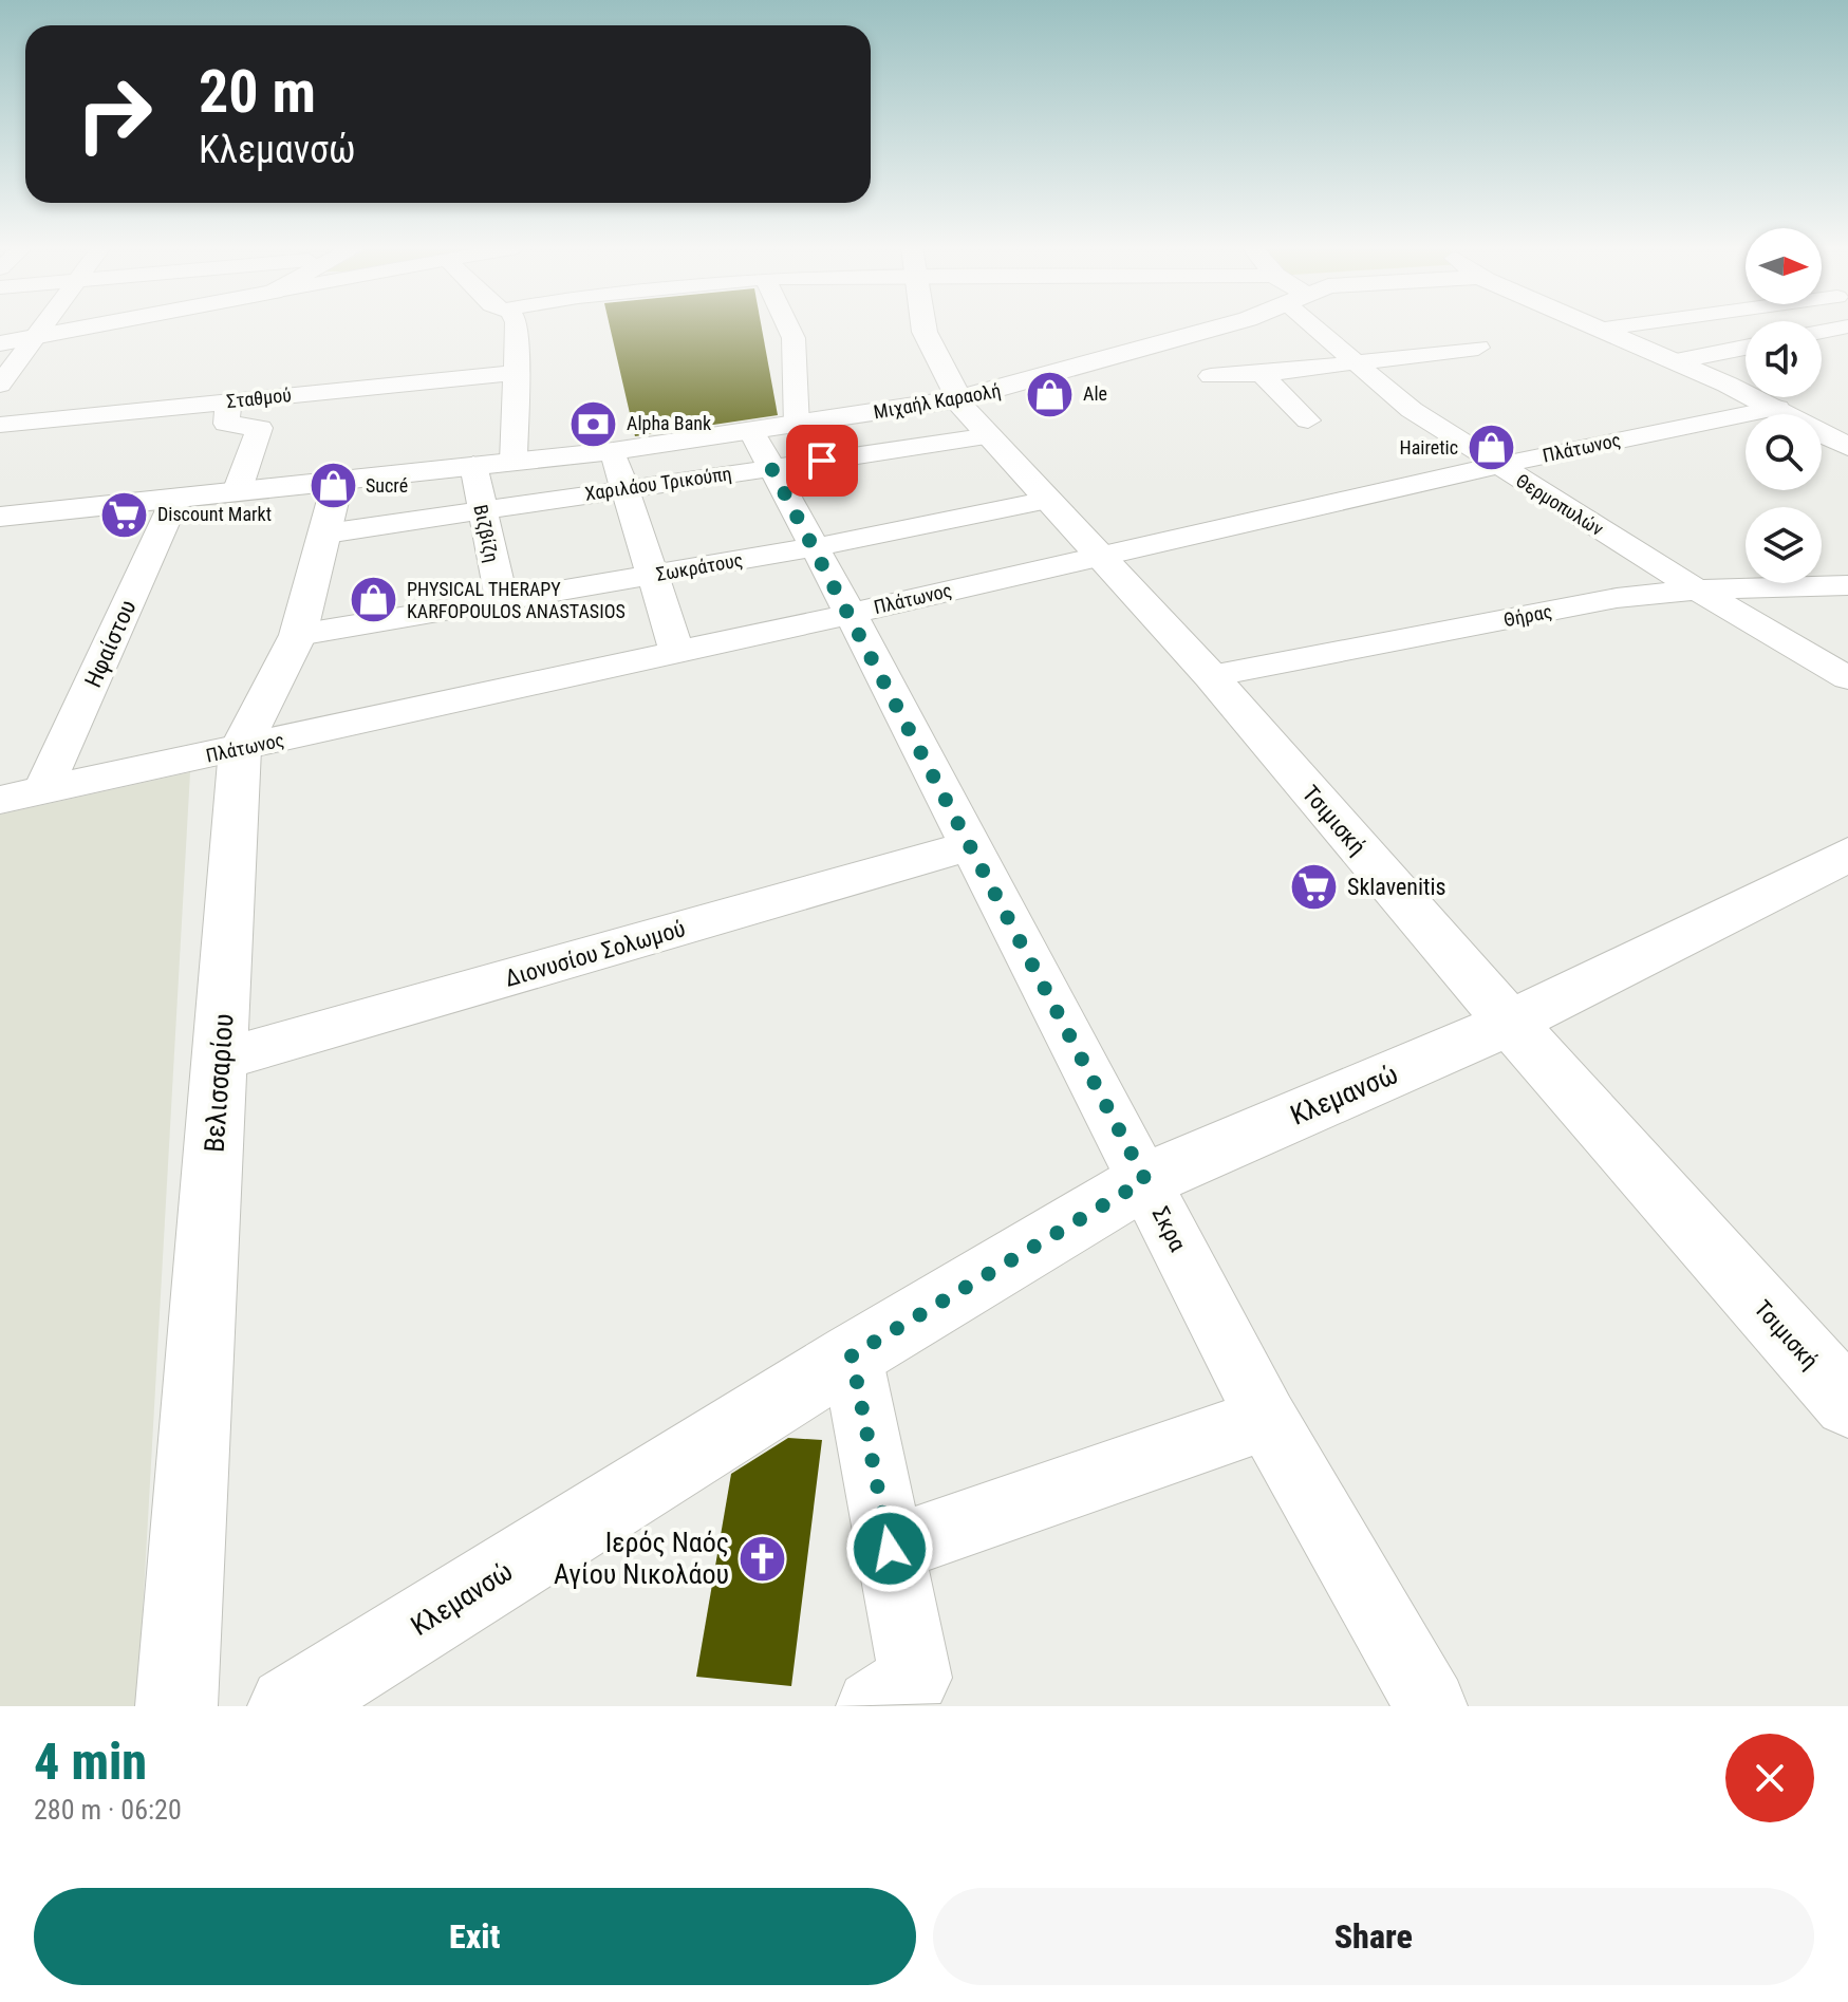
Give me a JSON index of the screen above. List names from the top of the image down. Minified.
{"streets":{"street":["Σταθμού","Μιχαήλ Καραολή","Πλάτωνος","Χαριλάου Τρικούπη","Θερμοπυλών","Βιζβίζη","Σωκράτους","Θήρας","Ηφαίστου","Τσιμισκή","Διονυσίου Σολωμού","Βελισσαρίου","Κλεμανσώ","Σκρα"]},"crossings":[["Μιχαήλ Καραολή","Βιζβίζη"],["Μιχαήλ Καραολή","Ηφαίστου"],["Μιχαήλ Καραολή","Τσιμισκή"],["Μιχαήλ Καραολή","Βελισσαρίου"],["Μιχαήλ Καραολή","Σκρα"],["Πλάτωνος","Θερμοπυλών"],["Πλάτωνος","Ηφαίστου"],["Πλάτωνος","Τσιμισκή"],["Πλάτωνος","Βελισσαρίου"],["Πλάτωνος","Σκρα"],["Χαριλάου Τρικούπη","Βιζβίζη"],["Χαριλάου Τρικούπη","Τσιμισκή"],["Χαριλάου Τρικούπη","Βελισσαρίου"],["Χαριλάου Τρικούπη","Σκρα"],["Θερμοπυλών","Θήρας"],["Βιζβίζη","Σωκράτους"],["Σωκράτους","Τσιμισκή"],["Σωκράτους","Βελισσαρίου"],["Σωκράτους","Σκρα"],["Θήρας","Τσιμισκή"],["Τσιμισκή","Κλεμανσώ"],["Διονυσίου Σολωμού","Βελισσαρίου"],["Διονυσίου Σολωμού","Σκρα"],["Κλεμανσώ","Σκρα"]],"places":{"shop":["Ale","Hairetic","Sucré","PHYSICAL THERAPY KARFOPOULOS ANASTASIOS"],"bank":["Alpha Bank"],"supermarket":["Discount Markt","Sklavenitis"],"church":["Ιερός Ναός Αγίου Νικολάου"]},"north":"right","page":{"turn":["20 m","Κλεμανσώ"],"heading":["4 min","280 m · 06:20"],"buttons":["Exit","Share"]}}
